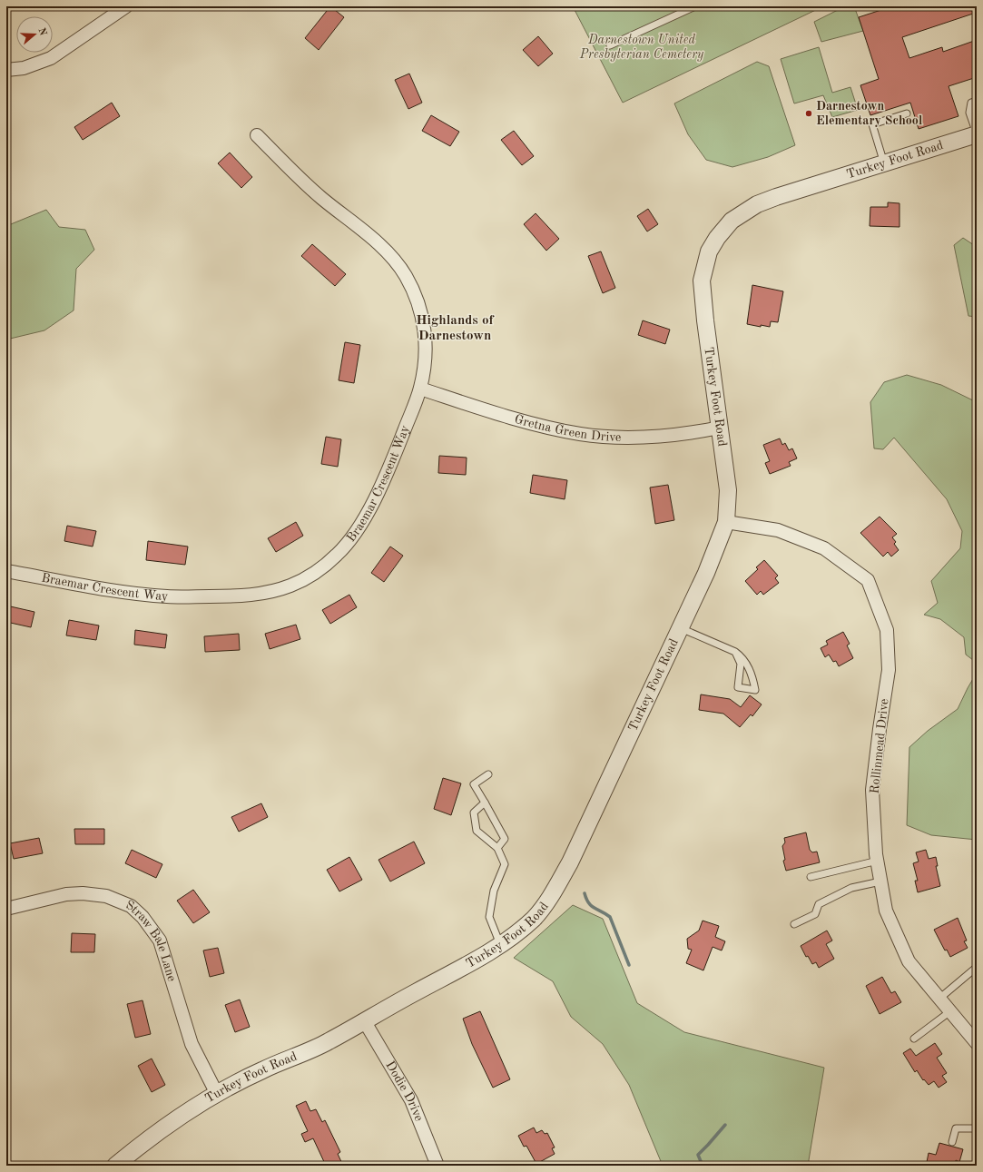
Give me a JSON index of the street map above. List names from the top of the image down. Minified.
{"streets":{"street":["Turkey Foot Road","Gretna Green Drive","Braemar Crescent Way","Rollinmead Drive","Straw Bale Lane","Dodie Drive"]},"crossings":[["Turkey Foot Road","Gretna Green Drive"],["Turkey Foot Road","Rollinmead Drive"],["Turkey Foot Road","Straw Bale Lane"],["Turkey Foot Road","Dodie Drive"],["Gretna Green Drive","Braemar Crescent Way"]],"districts":["Highlands of Darnestown"],"parks":["Darnestown United Presbyterian Cemetery"],"places":["Darnestown Elementary School"],"north":"right"}
